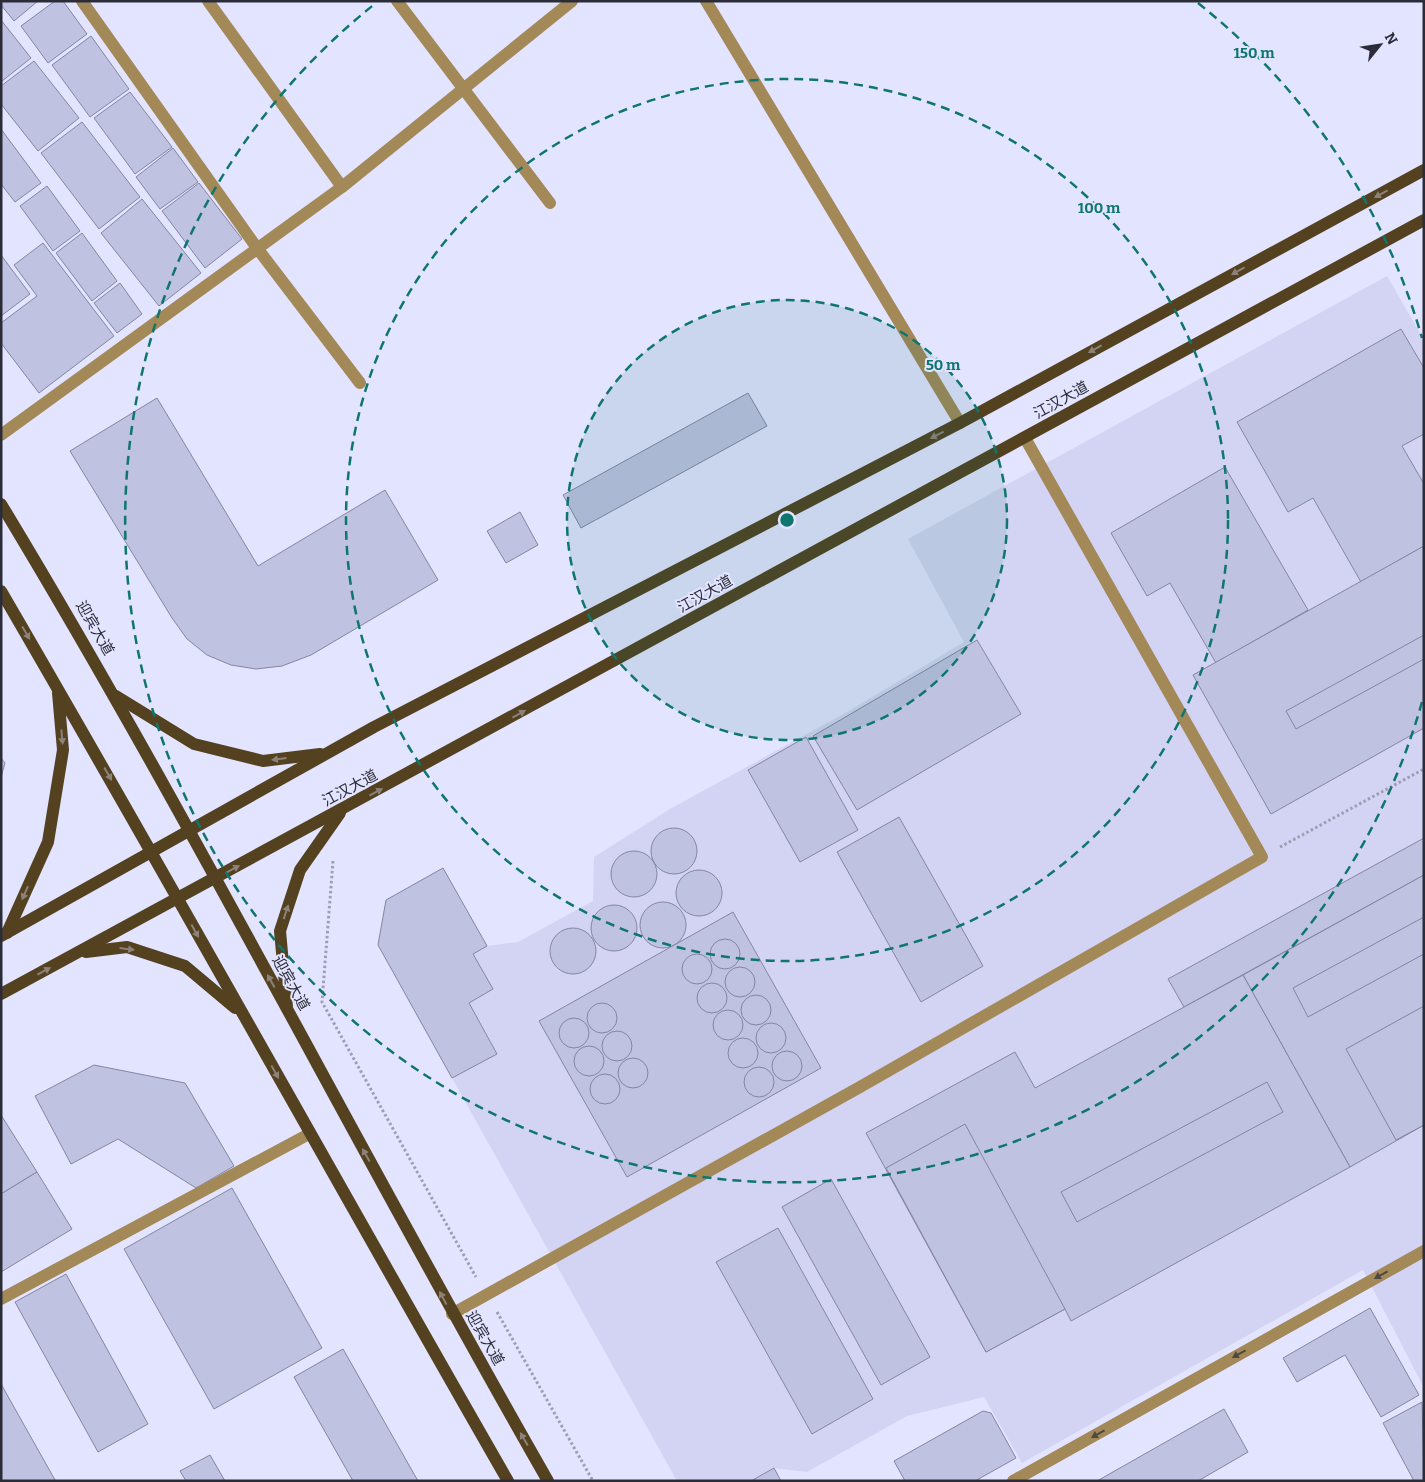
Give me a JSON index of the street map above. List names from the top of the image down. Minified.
{"streets":{"main road":["江汉大道","迎宾大道"]},"crossings":[["江汉大道","迎宾大道"]],"north":"top right","rings":["150 m","100 m","50 m"]}
